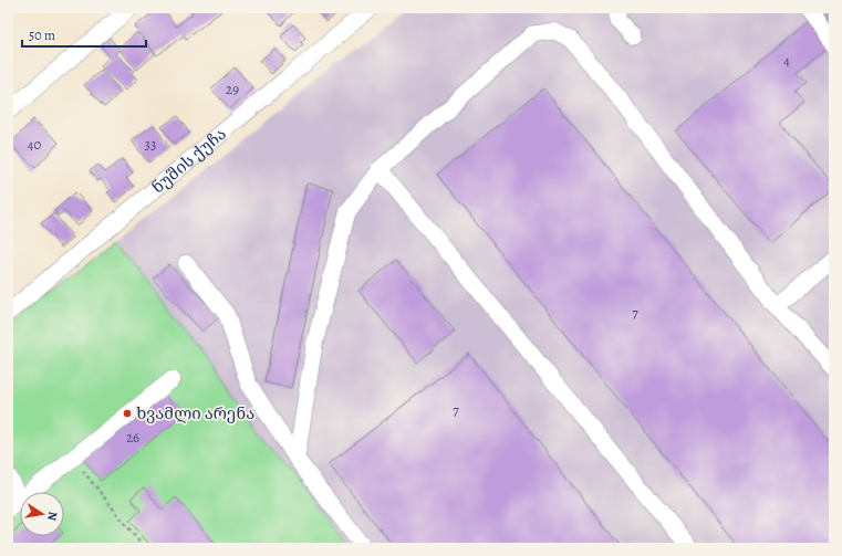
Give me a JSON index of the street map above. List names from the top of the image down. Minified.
{"streets":{"street":["ნუშის ქუჩა"]},"places":["ხვამლი არენა"],"house_numbers":["4","29","40","33","7","7","26"],"scale_bar":"50 m","north":"right"}
